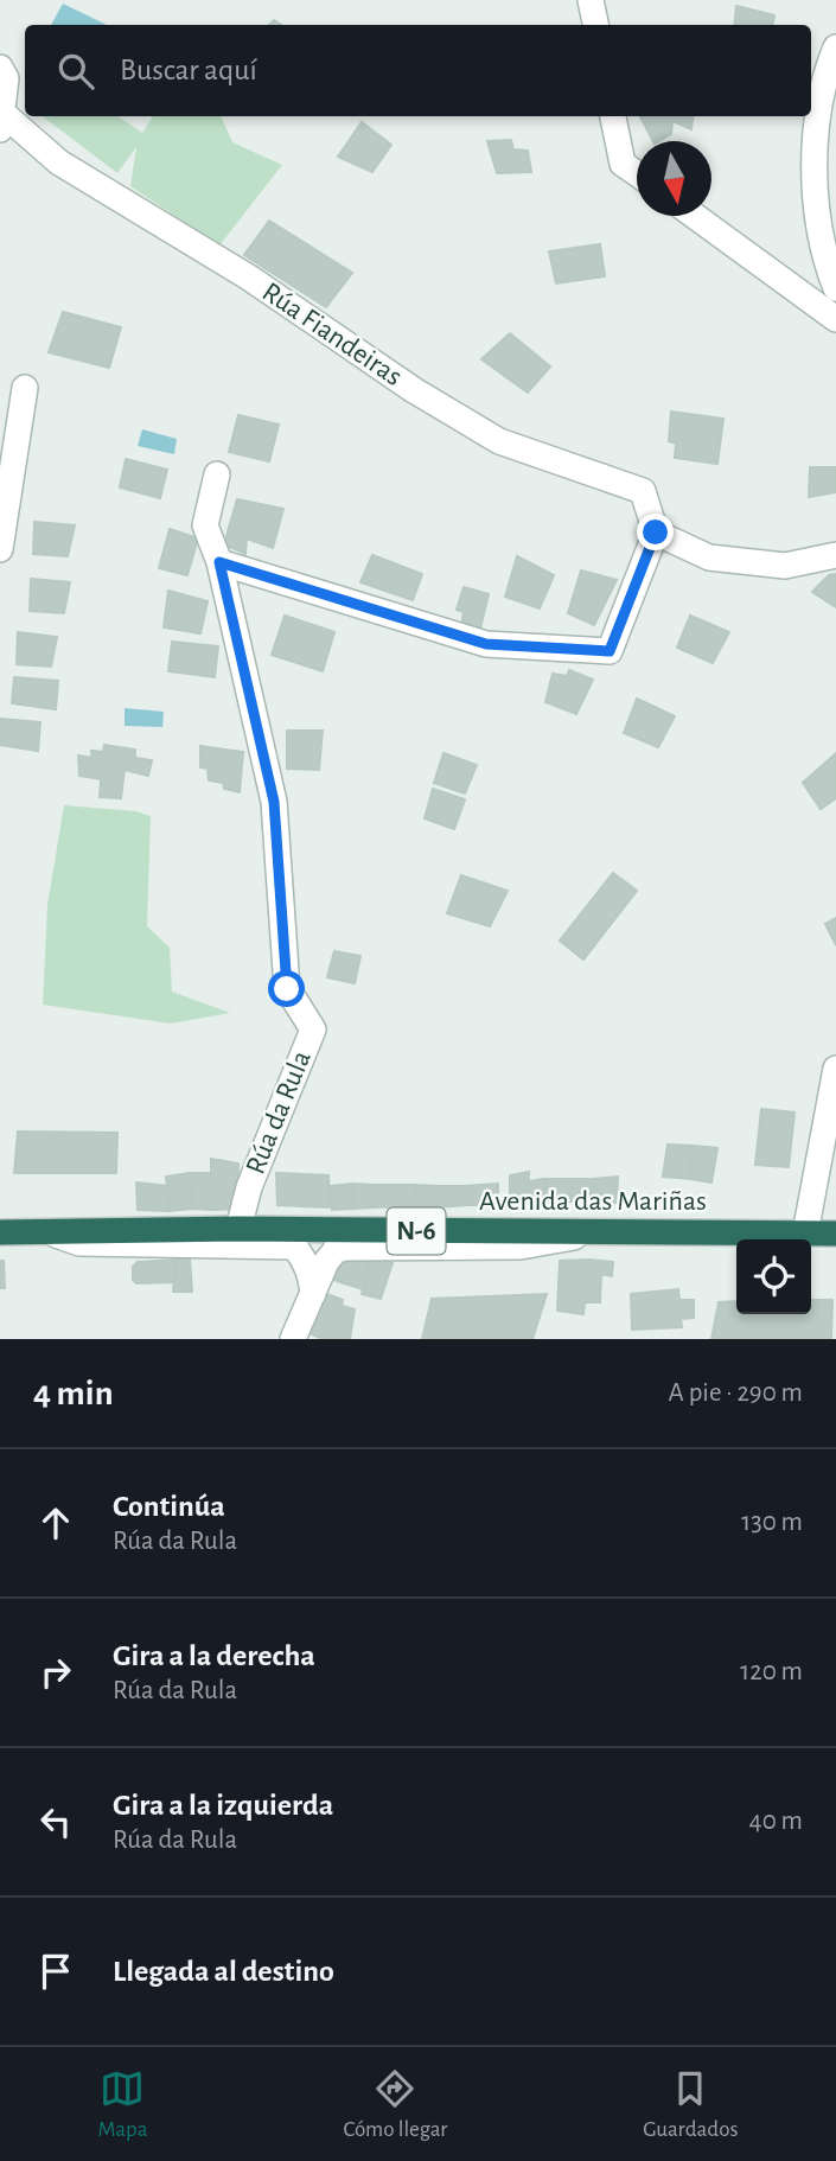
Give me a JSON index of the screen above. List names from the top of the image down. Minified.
{"streets":{"highway":["Avenida das Mariñas","N-6"],"street":["Rúa Fiandeiras","Rúa da Rula"]},"crossings":[["Rúa da Rula","Avenida das Mariñas"]],"north":"bottom","page":{"search":"Buscar aquí","heading":["4 min","A pie · 290 m"],"list":[["Continúa","Rúa da Rula","130 m"],["Gira a la derecha","Rúa da Rula","120 m"],["Gira a la izquierda","Rúa da Rula","40 m"],"Llegada al destino"],"nav":["Mapa","Cómo llegar","Guardados"]}}
